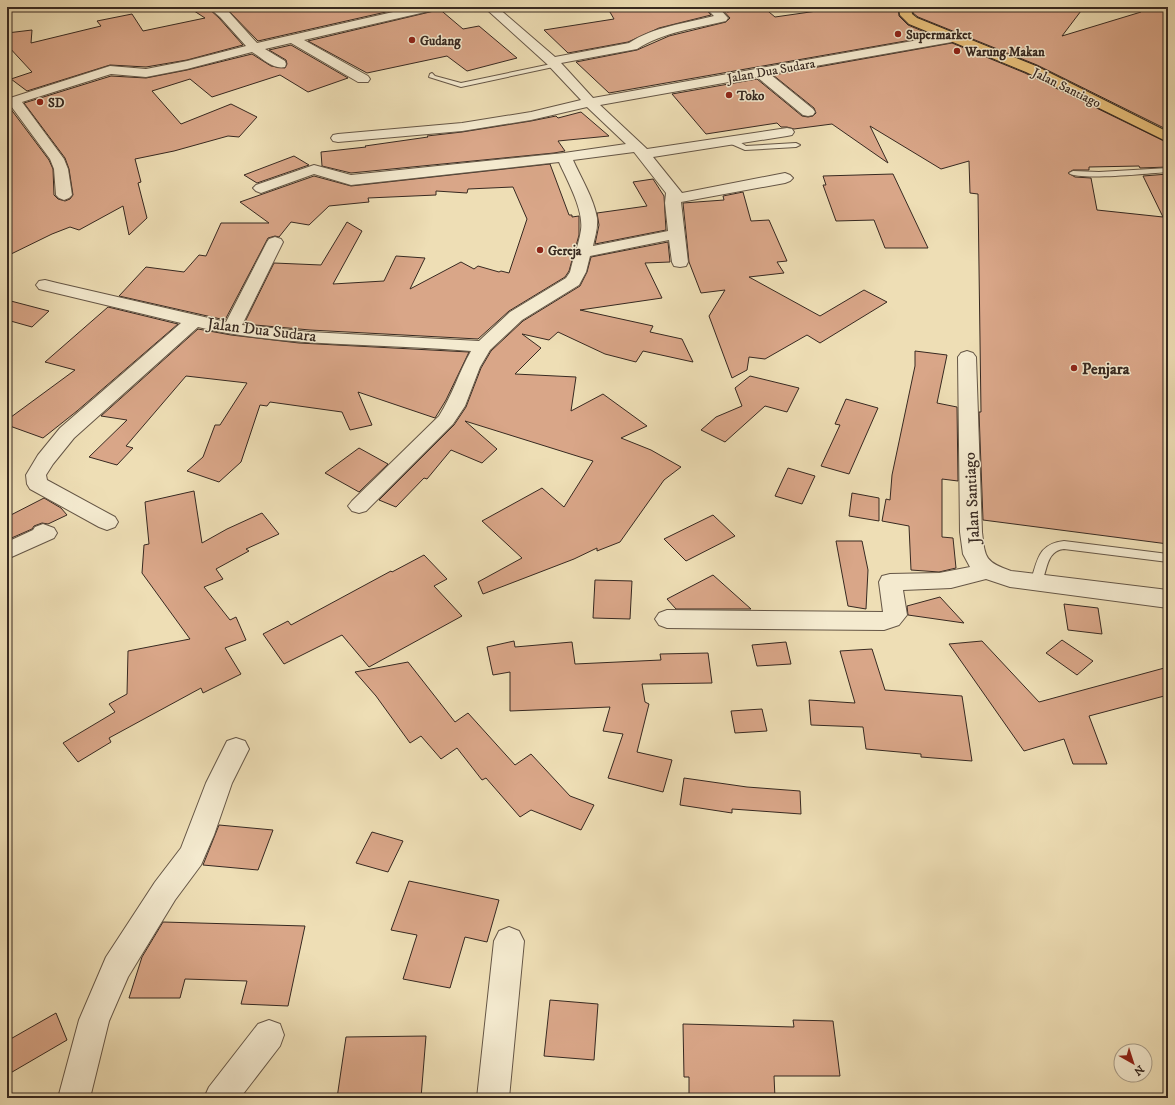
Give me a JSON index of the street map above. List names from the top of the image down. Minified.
{"streets":{"highway":["Jalan Santiago"],"street":["Jalan Dua Sudara"]},"crossings":[["Jalan Dua Sudara","Jalan Santiago"]],"places":["Supermarket","Gudang","Warung Makan","Toko","SD","Gereja","Penjara"],"north":"bottom right"}
